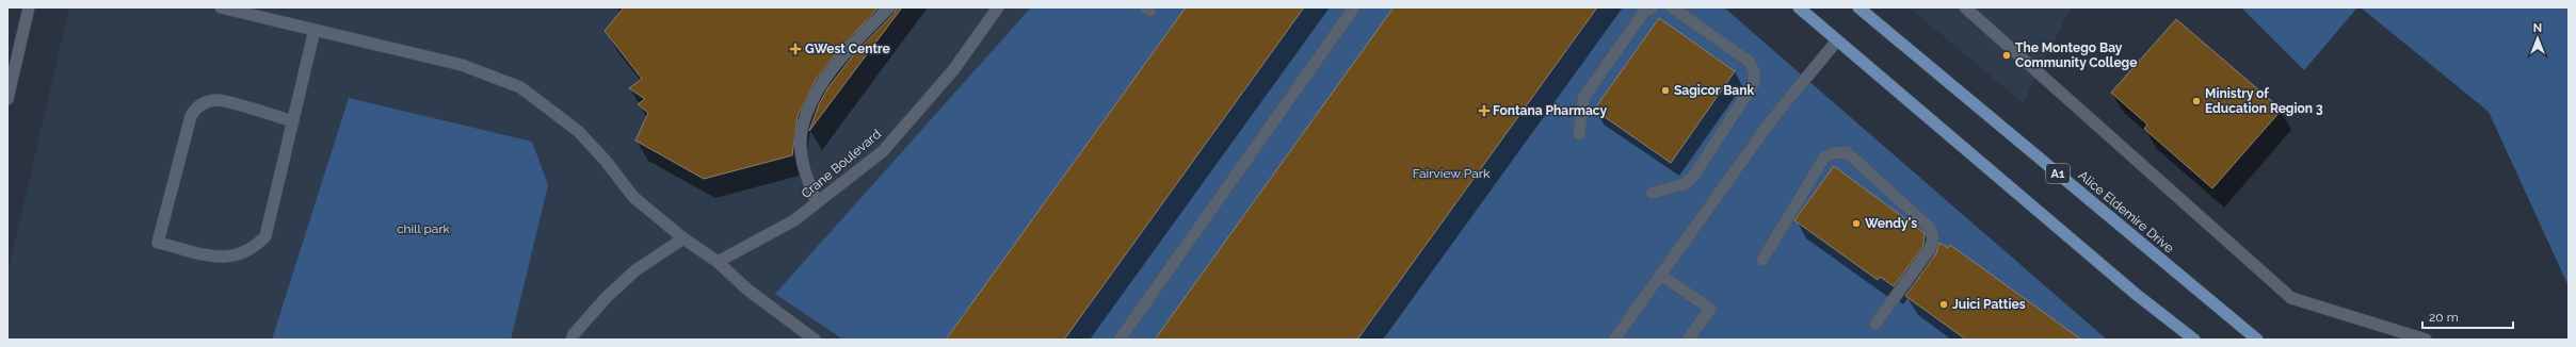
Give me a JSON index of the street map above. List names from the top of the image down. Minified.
{"streets":{"main road":["A1","Alice Eldemire Drive"],"lane":["Crane Boulevard"]},"parks":["Fairview Park","chill park"],"places":{"health":["GWest Centre","Fontana Pharmacy"],"other":["The Montego Bay Community College","Sagicor Bank","Ministry of Education Region 3","Wendy's","Juici Patties"]},"scale_bar":"20 m","north":"top"}
